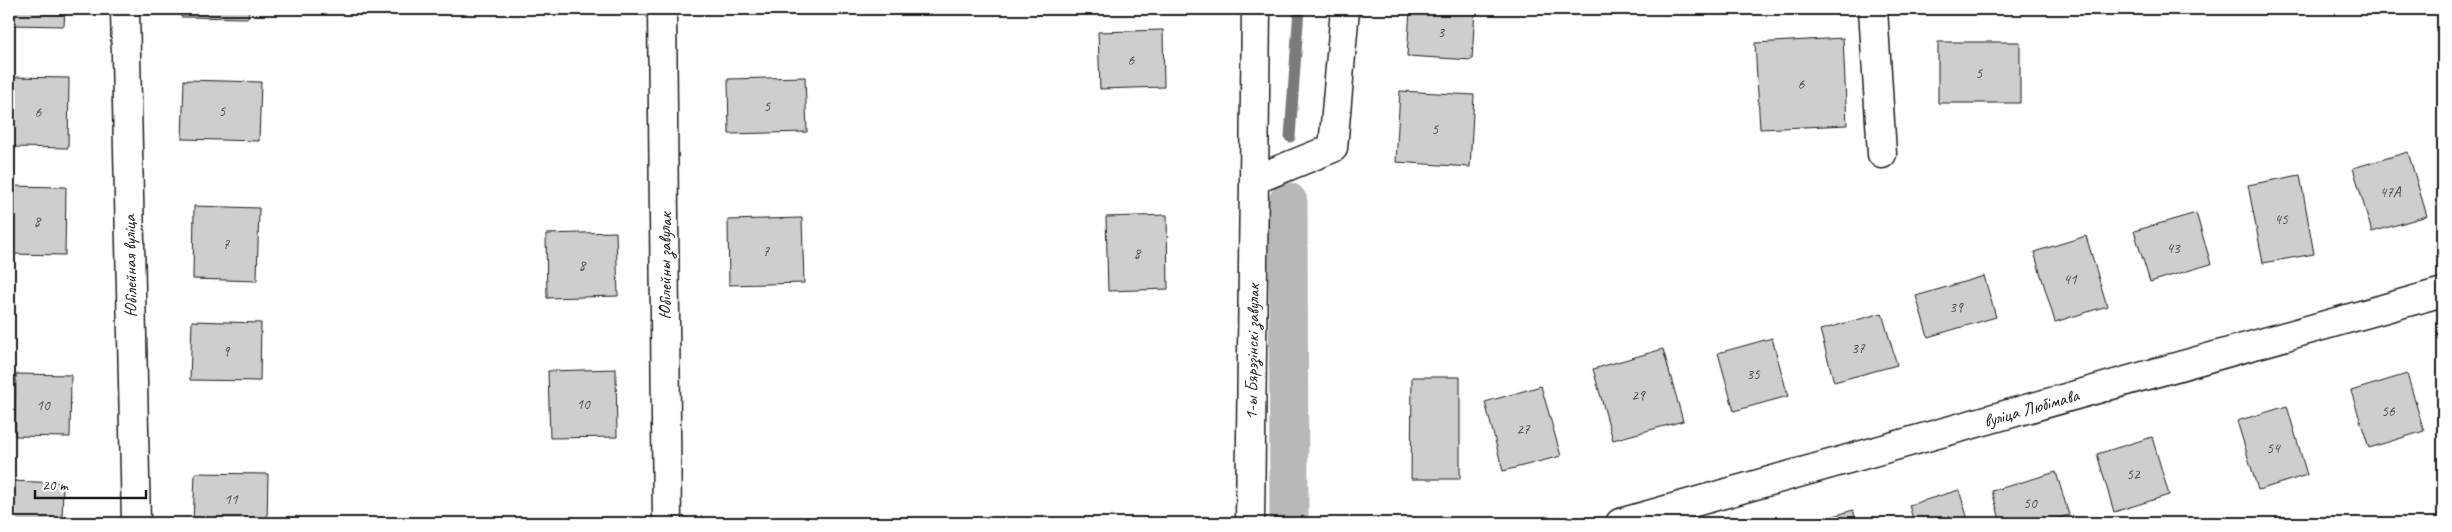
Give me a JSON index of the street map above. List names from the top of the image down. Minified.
{"streets":{"street":["Юбілейная вуліца","Юбілейны завулак","1-ы Бярэзінскі завулак","вуліца Любімава"]},"house_numbers":["3","6","5","6","5","5","6","5","47А","45","8","7","43","7","8","8","41","39","37","9","35","29","10","10","56","27","54","52","11","50"],"scale_bar":"20 m"}
